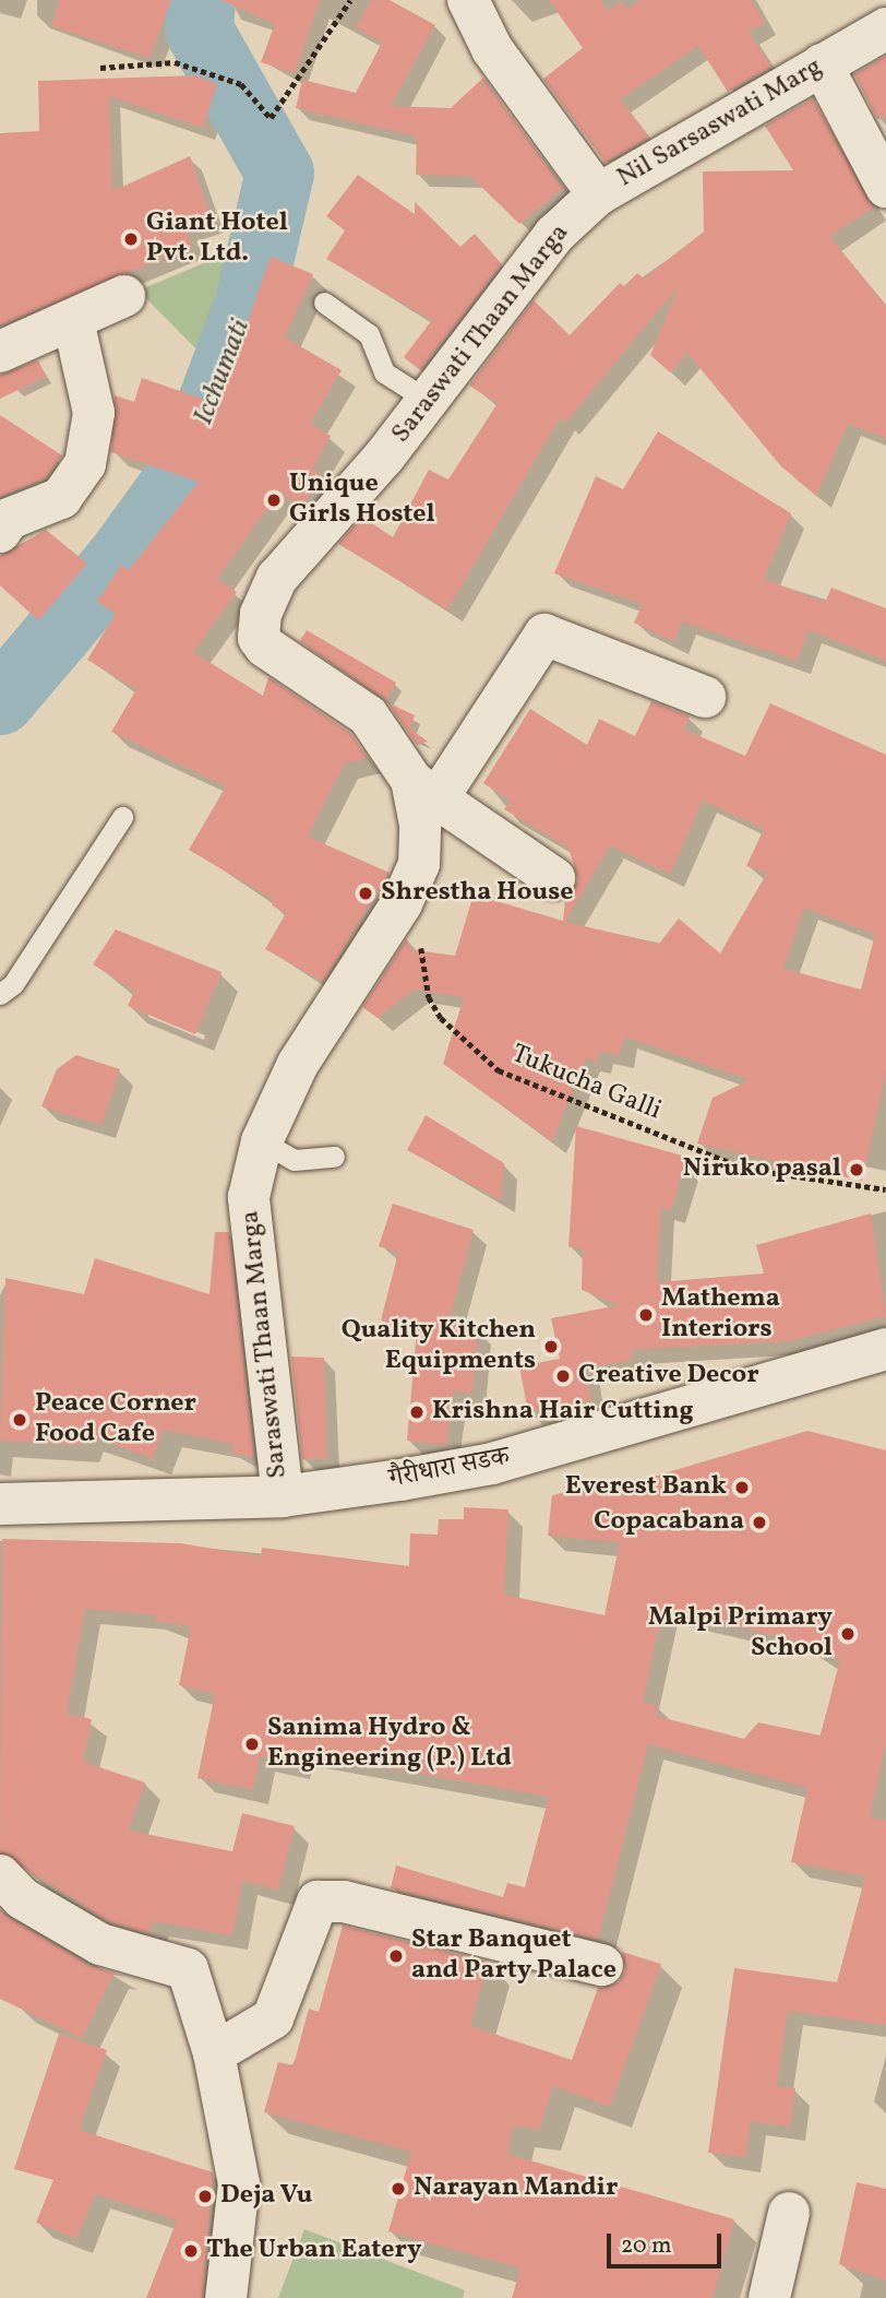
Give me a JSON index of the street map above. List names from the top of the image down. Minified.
{"streets":{"street":["Nil Sarsaswati Marg","Saraswati Thaan Marga","गैरीधारा सडक"],"path":["Tukucha Galli"]},"crossings":[["Nil Sarsaswati Marg","Saraswati Thaan Marga"],["Saraswati Thaan Marga","गैरीधारा सडक"]],"water":["Icchumati"],"places":["Giant Hotel Pvt. Ltd.","Unique Girls Hostel","Shrestha House","Niruko pasal","Mathema Interiors","Quality Kitchen Equipments","Creative Decor","Krishna Hair Cutting","Peace Corner Food Cafe","Everest Bank","Copacabana","Malpi Primary School","Sanima Hydro & Engineering (P.) Ltd","Star Banquet and Party Palace","Narayan Mandir","Deja Vu","The Urban Eatery"],"scale_bar":"20 m"}
